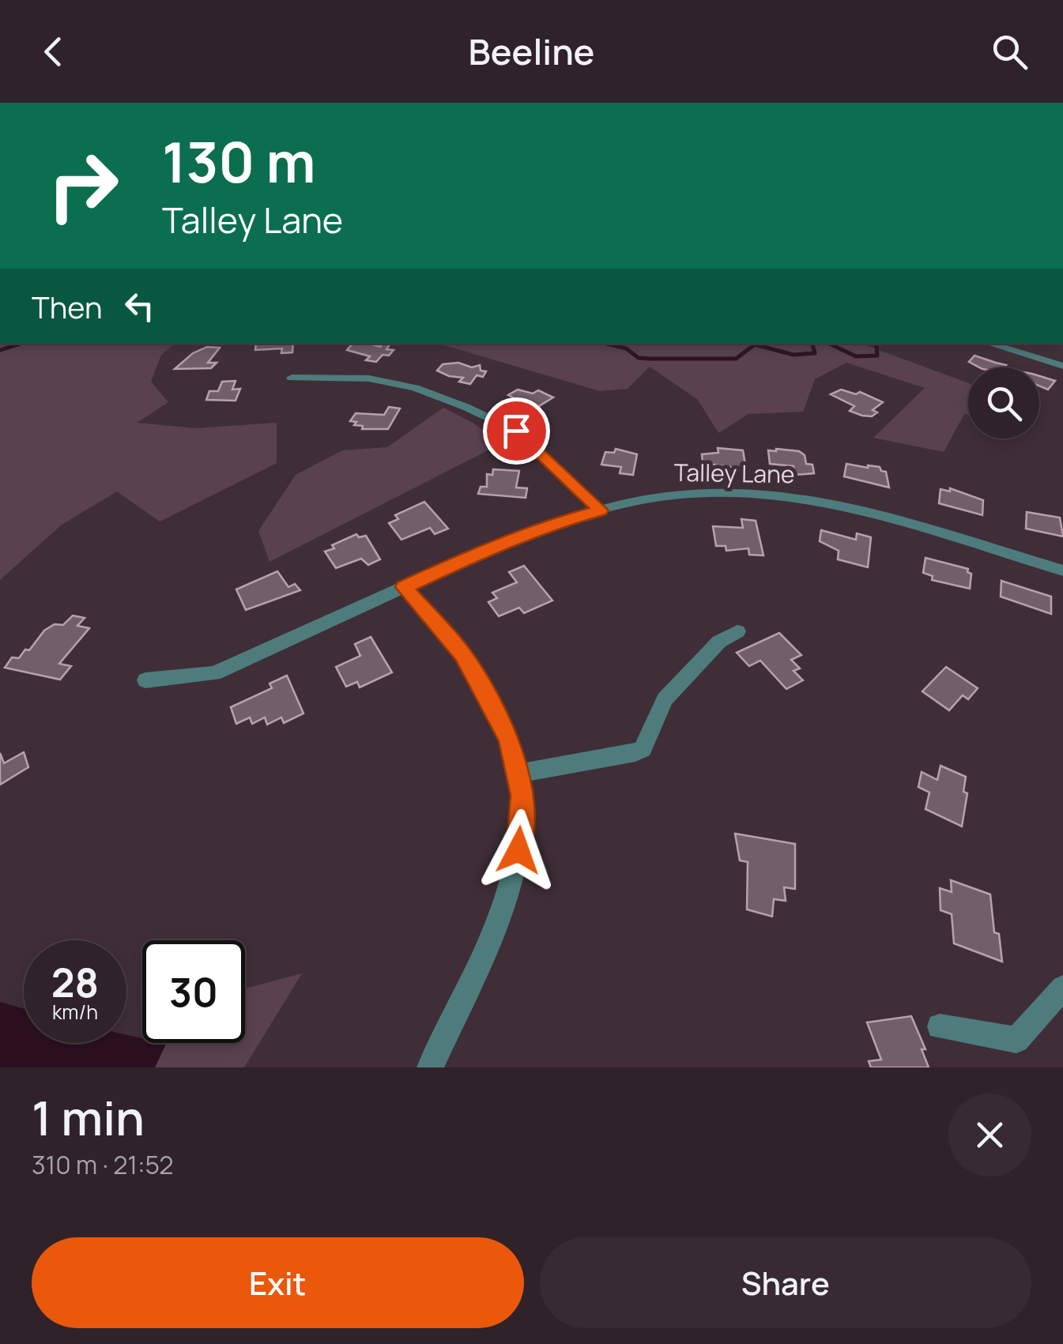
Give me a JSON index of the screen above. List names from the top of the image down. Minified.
{"streets":{"street":["Talley Lane"]},"page":{"header":"Beeline","turn":["130 m","Talley Lane"],"then":"Then","speed":"28 km/h","limit":"30","heading":["1 min","310 m · 21:52"],"buttons":["Exit","Share"]}}
